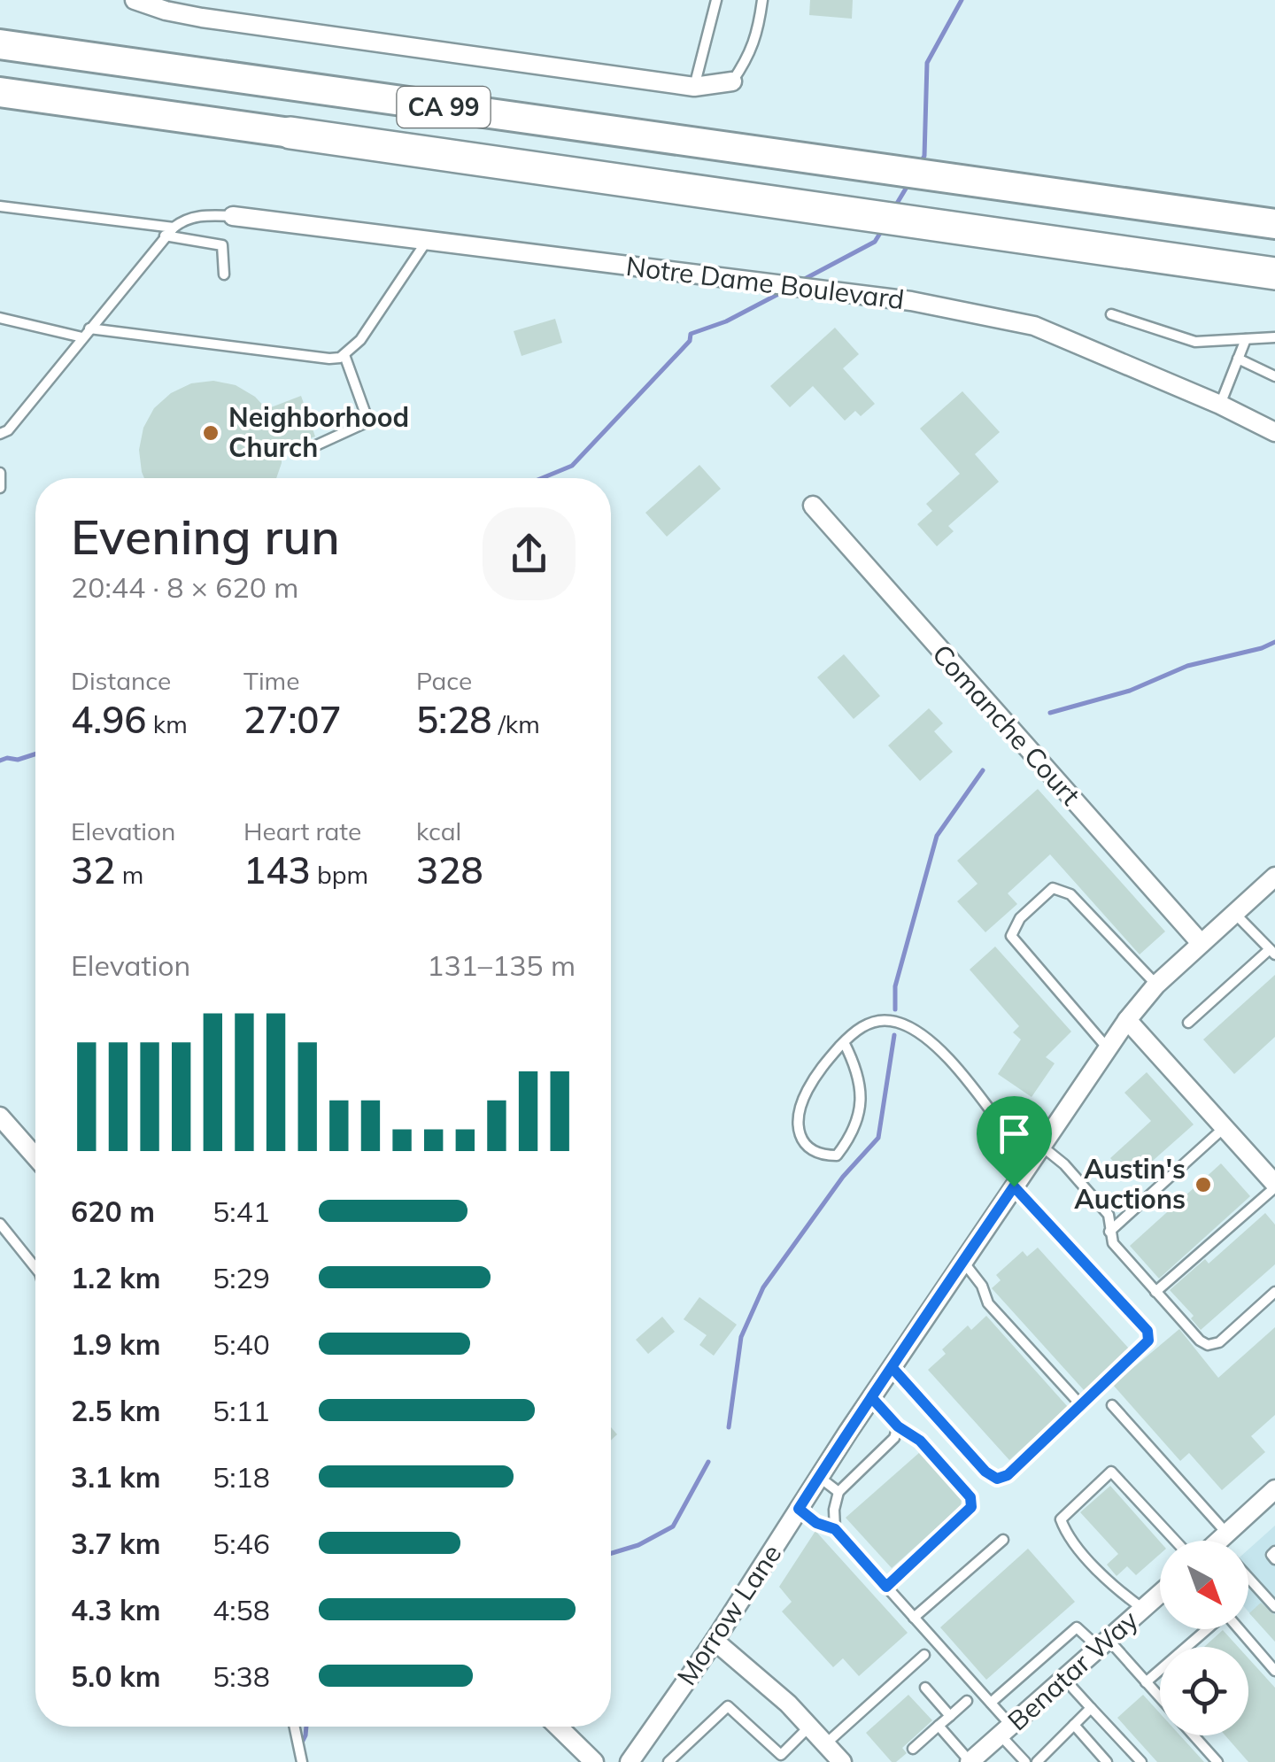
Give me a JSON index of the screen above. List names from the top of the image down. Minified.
{"streets":{"highway":["CA 99"],"street":["Notre Dame Boulevard","Comanche Court","Morrow Lane","Benatar Way"]},"crossings":[["Comanche Court","Morrow Lane"]],"places":["Neighborhood Church","Austin's Auctions"],"north":"bottom right","page":{"heading":["Evening run","20:44 · 8 × 620 m"],"stats":[["Distance","4.96 km"],["Time","27:07"],["Pace","5:28 /km"],["Elevation","32 m"],["Heart rate","143 bpm"],["kcal","328"]],"chart":["Elevation","131–135 m"],"list":[{"name":"620 m","note":"5:41"},{"name":"1.2 km","note":"5:29"},{"name":"1.9 km","note":"5:40"},{"name":"2.5 km","note":"5:11"},{"name":"3.1 km","note":"5:18"},{"name":"3.7 km","note":"5:46"},{"name":"4.3 km","note":"4:58"},{"name":"5.0 km","note":"5:38"}]}}
